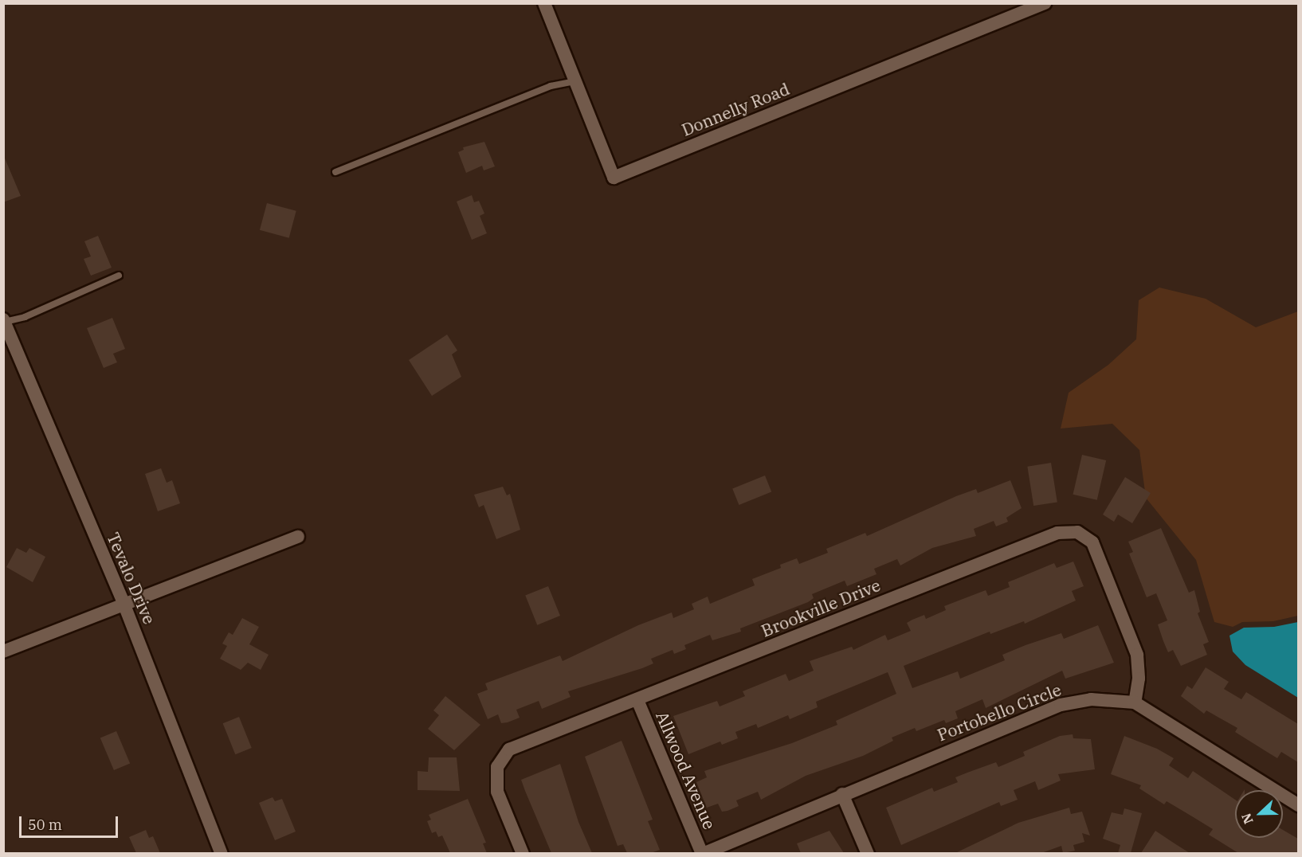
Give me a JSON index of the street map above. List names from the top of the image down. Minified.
{"streets":{"street":["Donnelly Road","Tevalo Drive","Brookville Drive","Portobello Circle","Allwood Avenue"]},"crossings":[["Brookville Drive","Portobello Circle"],["Brookville Drive","Allwood Avenue"],["Portobello Circle","Allwood Avenue"]],"scale_bar":"50 m","north":"left"}
